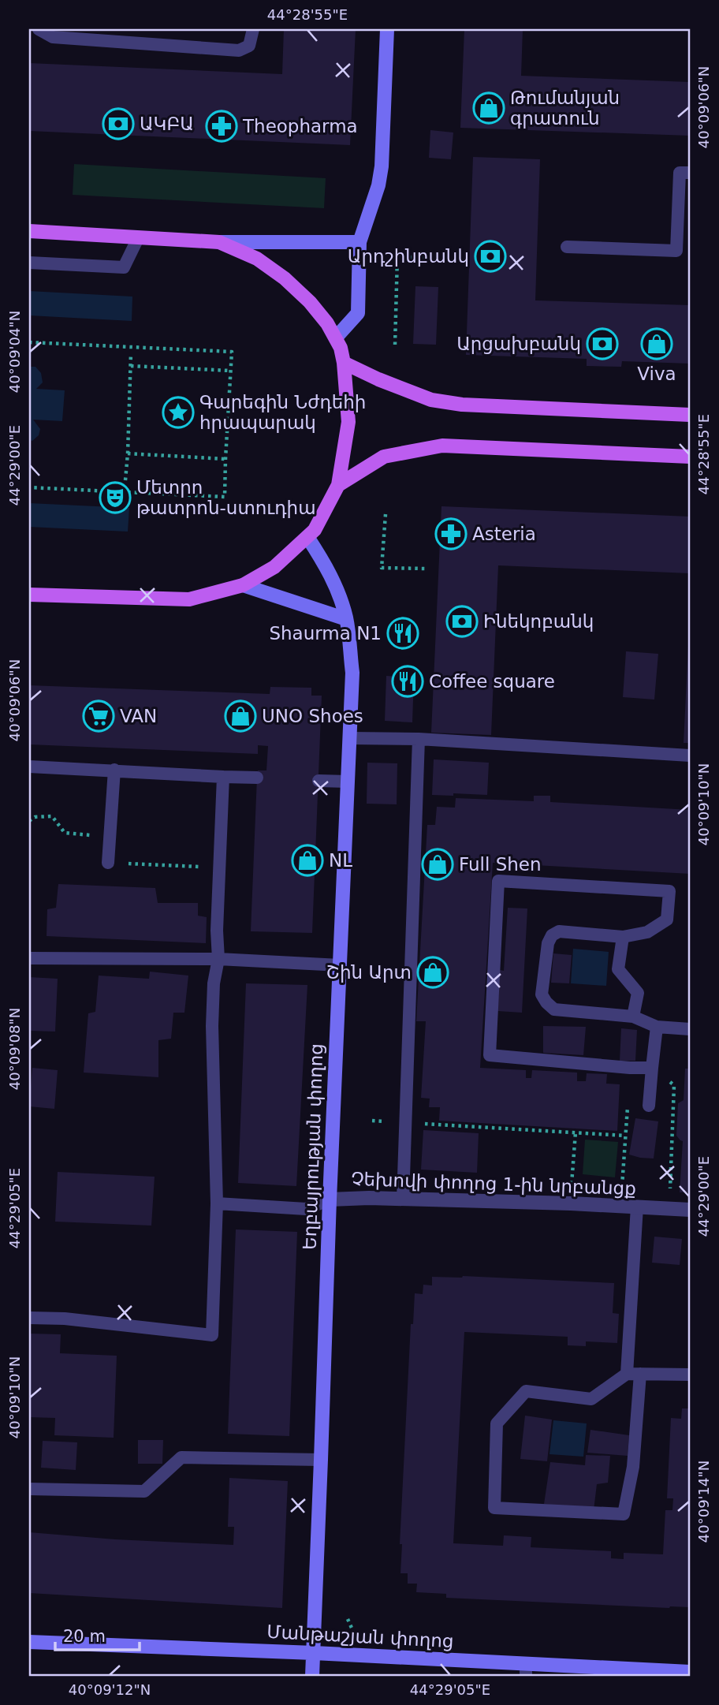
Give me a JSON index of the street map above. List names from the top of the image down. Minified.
{"streets":{"street":["Եղբայրության փողոց","Չեխովի փողոց 1-ին նրբանցք","Մանթաշյան փողոց"]},"crossings":[["Եղբայրության փողոց","Չեխովի փողոց 1-ին նրբանցք"],["Եղբայրության փողոց","Մանթաշյան փողոց"]],"places":{"shop":["Թումանյան գրատուն","Viva","UNO Shoes","NL","Full Shen","Շին Արտ"],"bank":["ԱԿԲԱ","Արդշինբանկ","Արցախբանկ","Ինեկոբանկ"],"pharmacy":["Theopharma","Asteria"],"place":["Գարեգին Նժդեհի հրապարակ"],"theatre":["Մետրո թատրոն-ստուդիա"],"restaurant":["Shaurma N1","Coffee square"],"supermarket":["VAN"]},"scale_bar":"20 m","coordinates":["44°28'55\"E","40°09'06\"N","40°09'04\"N","44°29'00\"E","40°09'10\"N","40°09'08\"N","44°29'05\"E","40°09'14\"N","40°09'12\"N"]}
